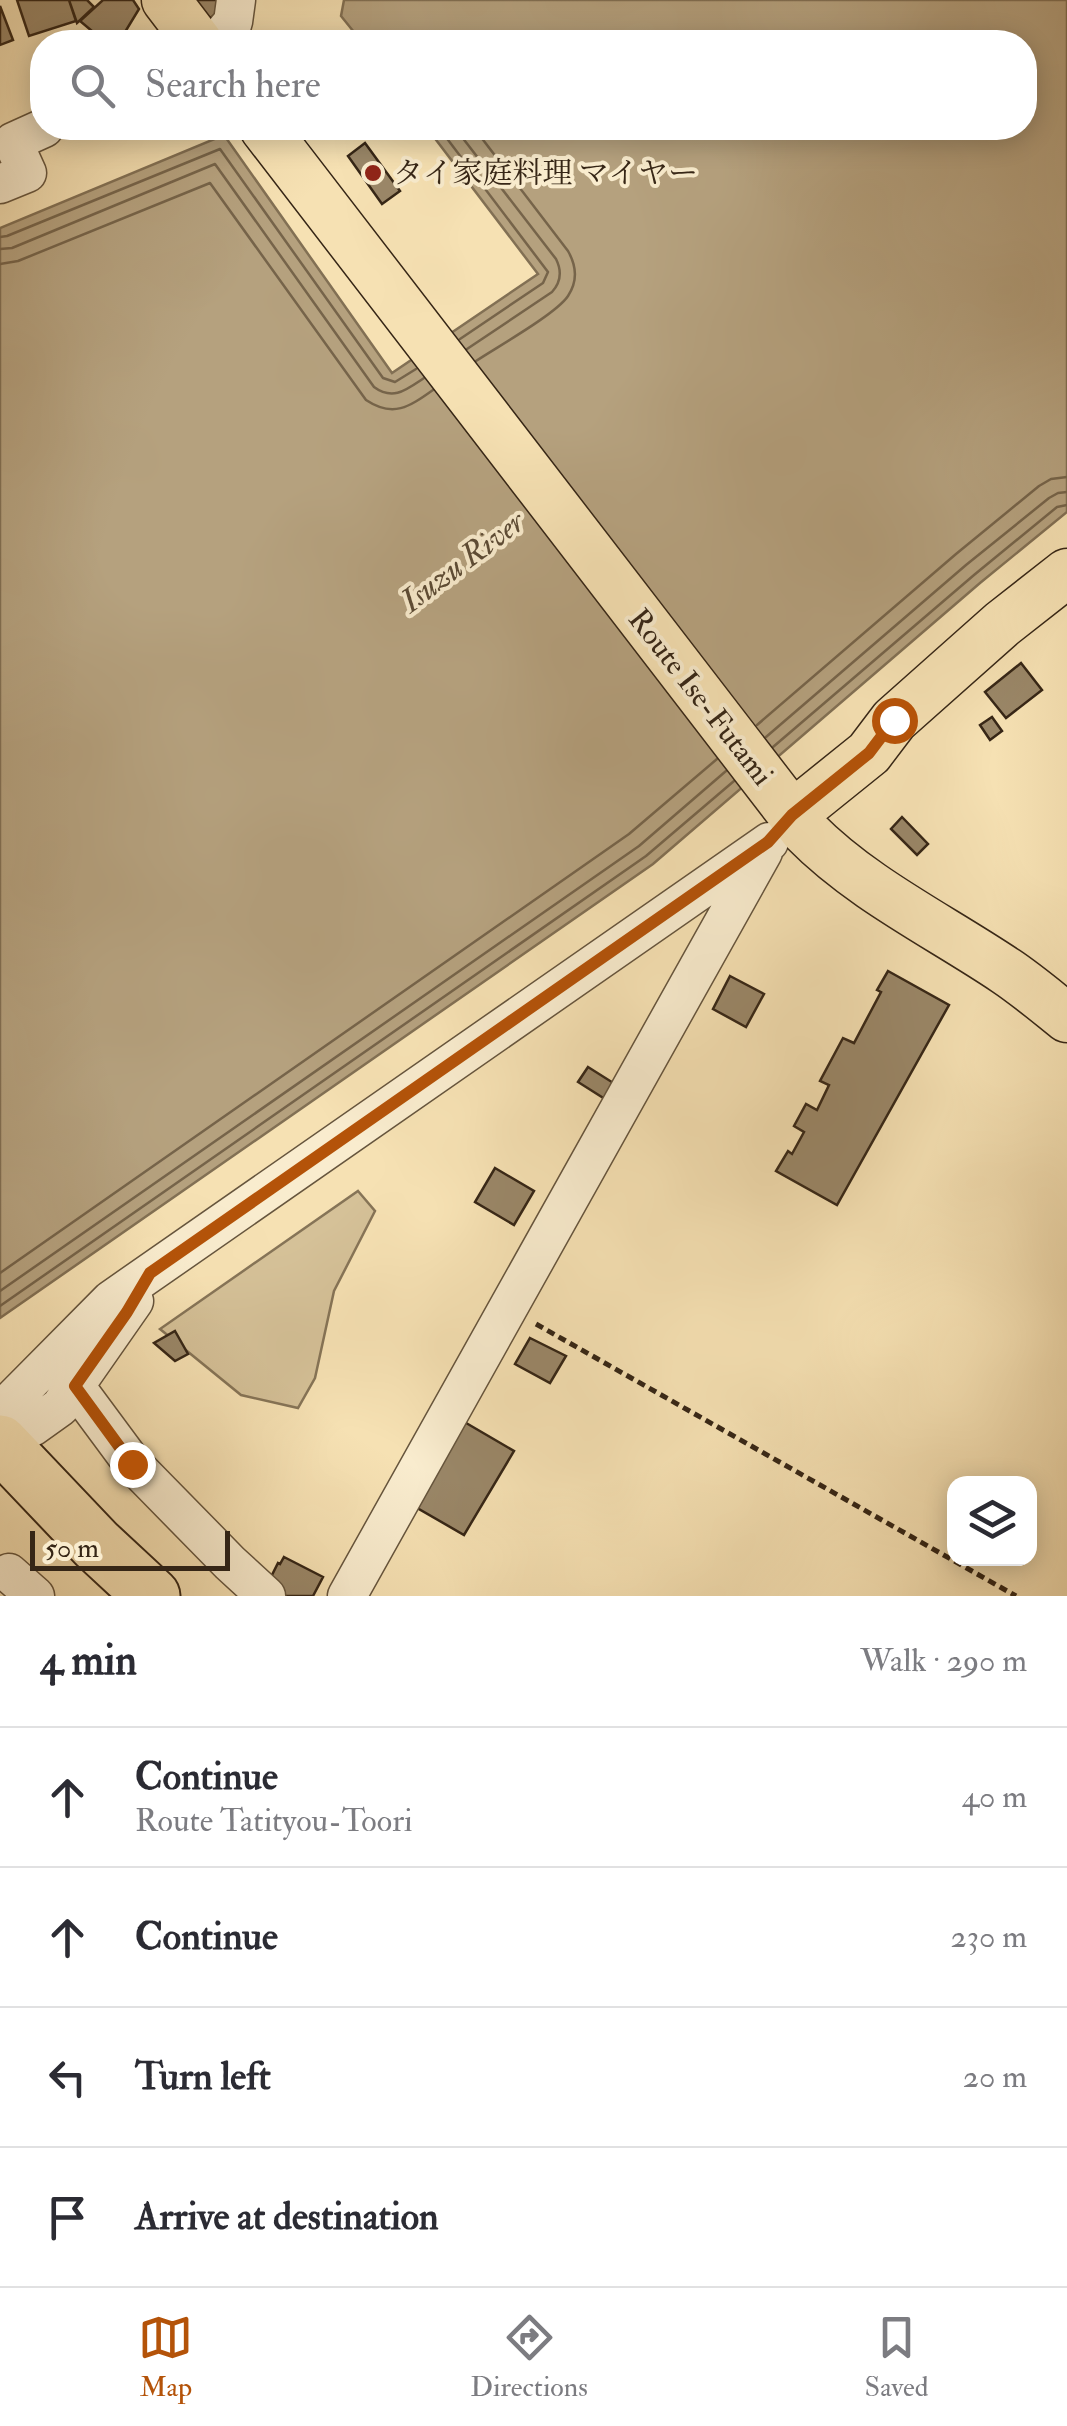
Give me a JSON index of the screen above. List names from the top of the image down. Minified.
{"streets":{"main road":["Route Ise-Futami"]},"water":["Isuzu River"],"places":["タイ家庭料理 マイヤー"],"scale_bar":"50 m","page":{"search":"Search here","scale":"50 m","heading":["4 min","Walk · 290 m"],"list":[["Continue","Route Tatityou-Toori","40 m"],["Continue","230 m"],["Turn left","20 m"],"Arrive at destination"],"nav":["Map","Directions","Saved"]}}
